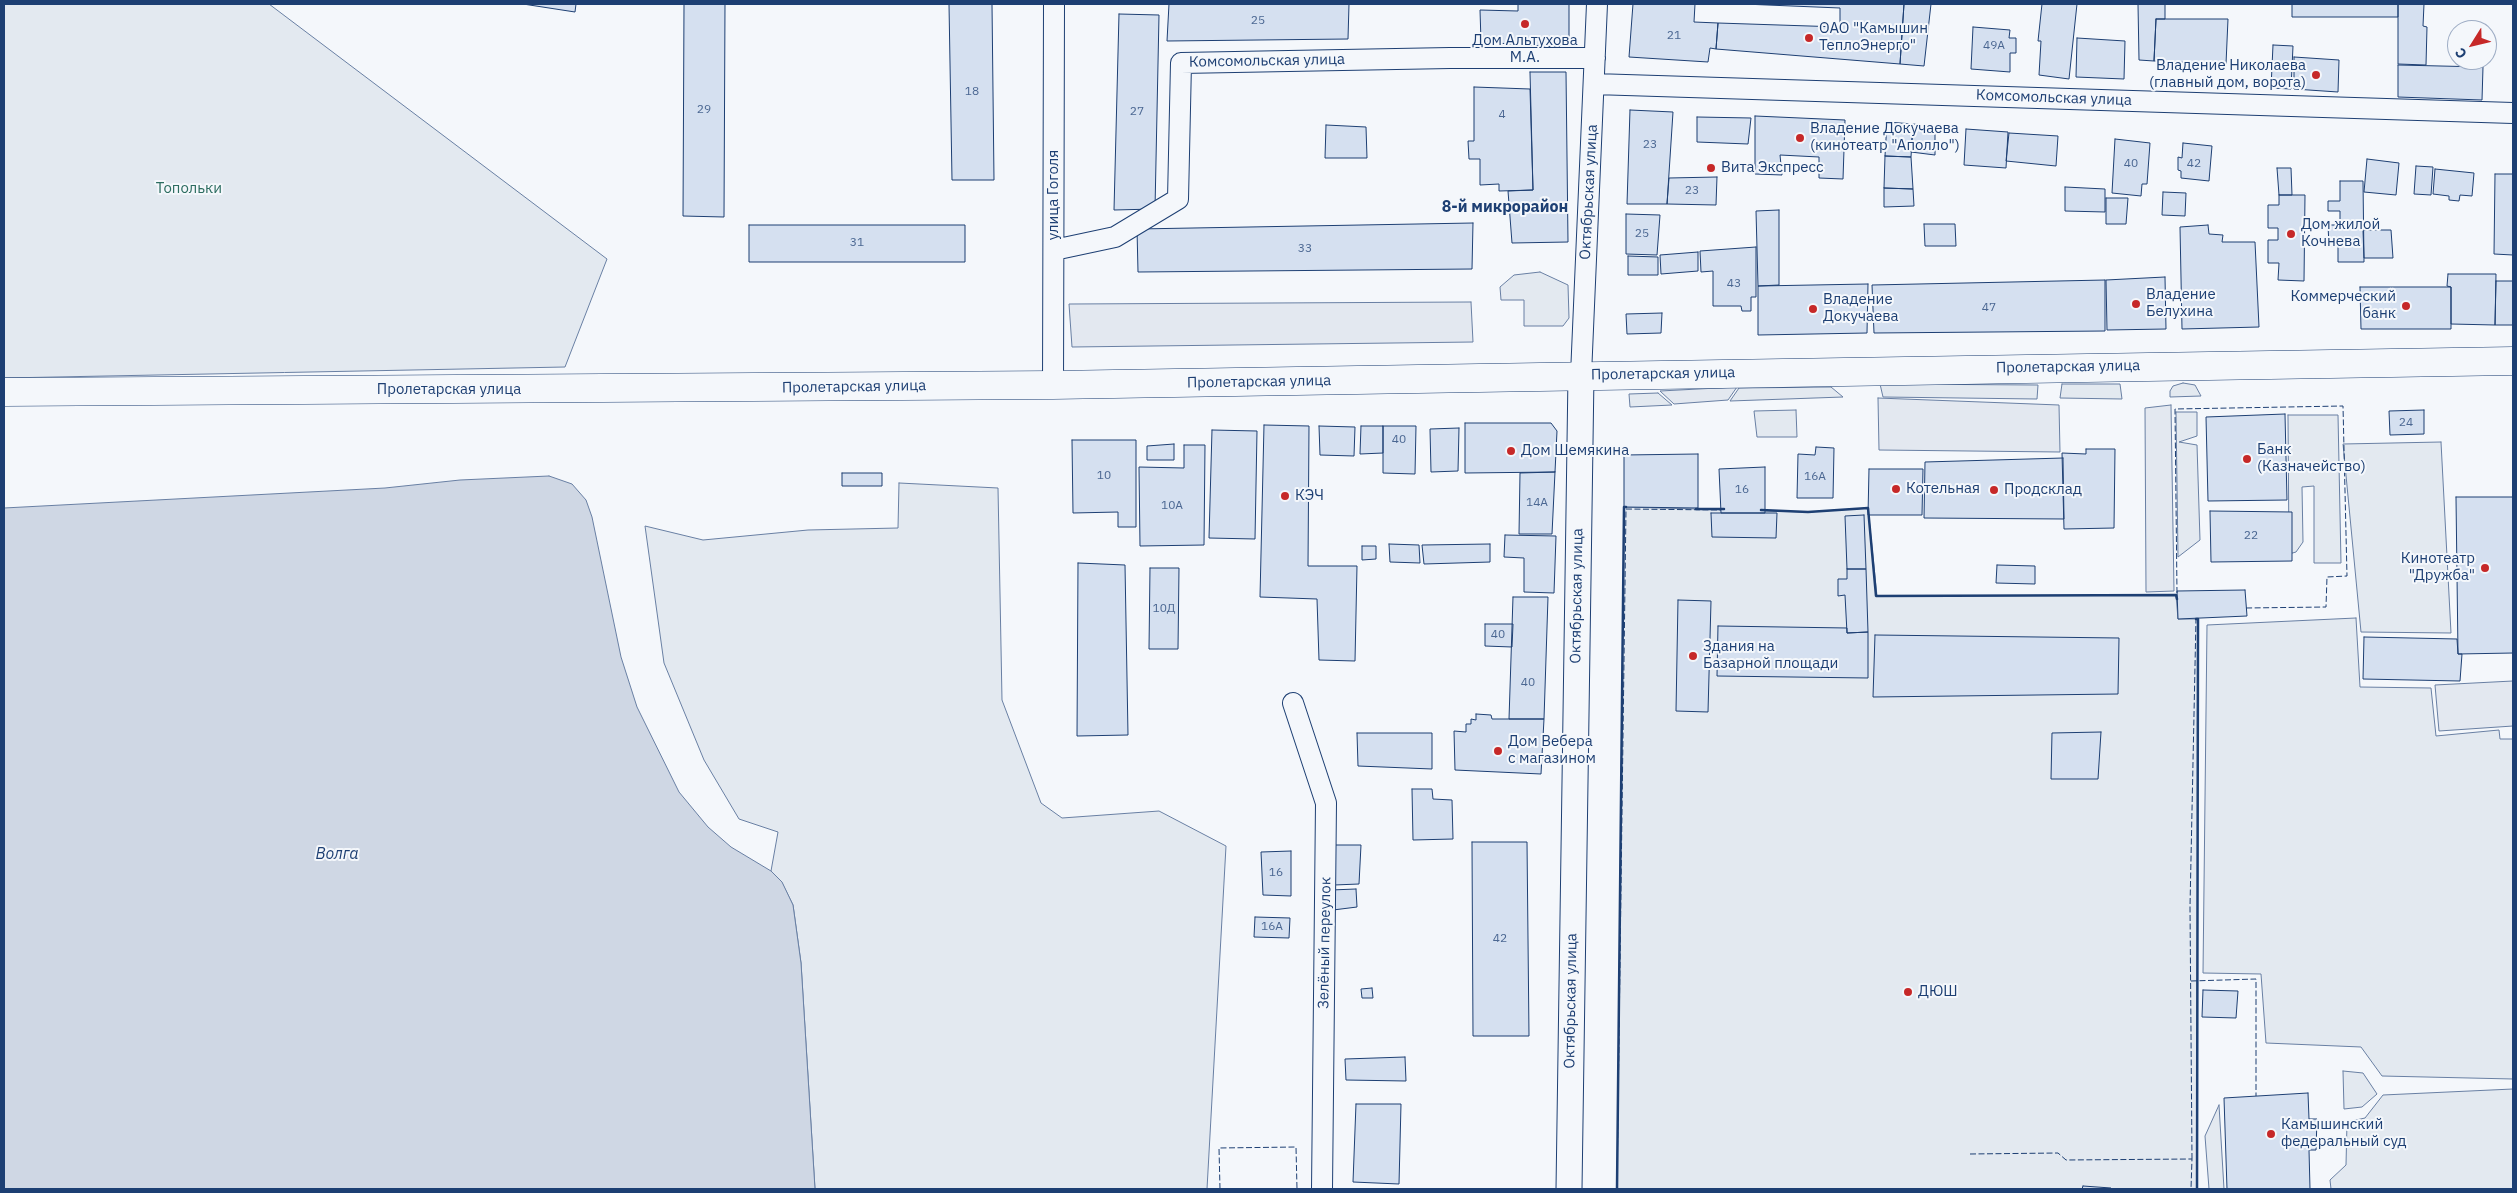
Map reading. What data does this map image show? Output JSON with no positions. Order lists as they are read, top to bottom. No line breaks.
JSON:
{"streets":{"main road":["Пролетарская улица"],"street":["Комсомольская улица","Октябрьская улица","улица Гоголя","Зелёный переулок"]},"crossings":[["Комсомольская улица","Октябрьская улица"],["Комсомольская улица","улица Гоголя"],["Октябрьская улица","Пролетарская улица"],["улица Гоголя","Пролетарская улица"]],"districts":["8-й микрорайон"],"water":["Волга"],"parks":["Топольки"],"places":["Дом Альтухова М.А.","ОАО \"Камышин ТеплоЭнерго\"","Владение Николаева (главный дом, ворота)","Владение Докучаева (кинотеатр \"Аполло\")","Вита Экспресс","Дом жилой Кочнева","Владение Белухина","Коммерческий банк","Владение Докучаева","Дом Шемякина","Банк (Казначейство)","Котельная","Продсклад","КЭЧ","Кинотеатр \"Дружба\"","Здания на Базарной площади","Дом Вебера с магазином","ДЮШ","Камышинский федеральный суд"],"house_numbers":["25","21","49А","18","29","27","4","23","40","42","23","25","31","33","43","47","24","40","10","16А","16","14А","10А","22","10Д","40","40","16","16А","42"],"north":"bottom left"}
